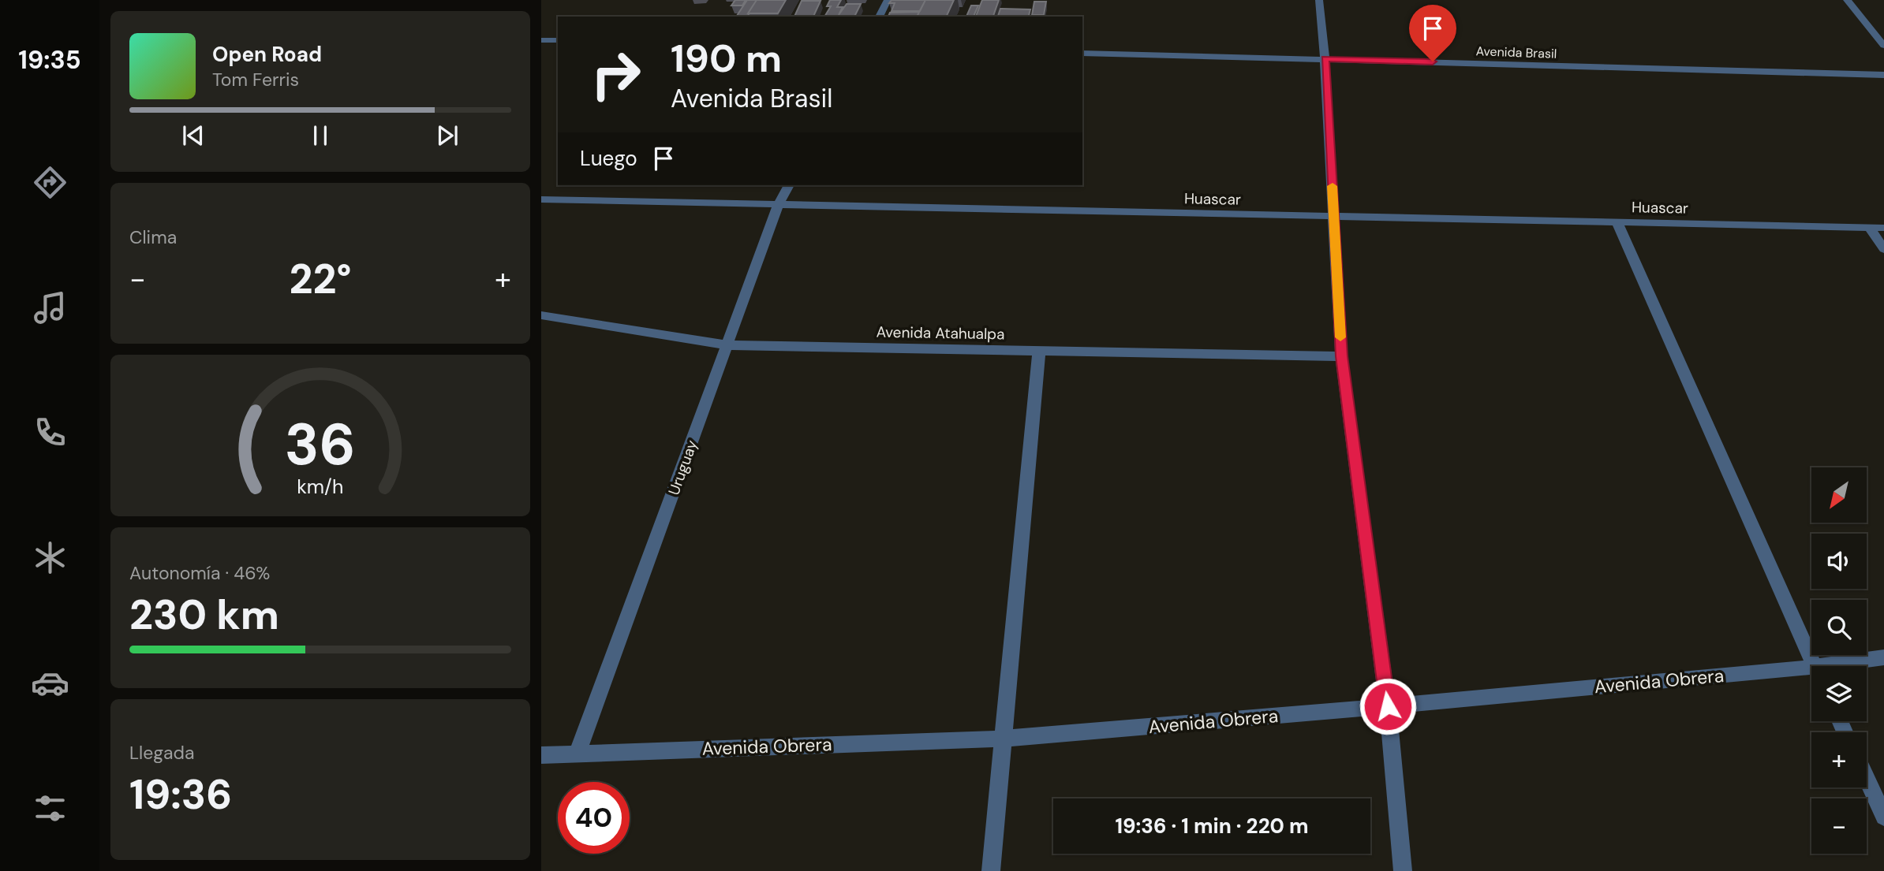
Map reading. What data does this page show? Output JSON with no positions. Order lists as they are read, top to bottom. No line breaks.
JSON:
{"streets":{"street":["Avenida Brasil","Huascar","Avenida Atahualpa","Uruguay","Avenida Obrera"]},"crossings":[["Huascar","Uruguay"],["Avenida Atahualpa","Uruguay"],["Uruguay","Avenida Obrera"]],"north":"bottom left","page":{"tabs":"19:35","turn":["190 m","Avenida Brasil"],"song":["Open Road","Tom Ferris"],"then":"Luego","tile":["Clima",["Autonomía · 46%","230 km"],["Llegada","19:36"]],"heat":["−","22°","+"],"map_buttons":["+","−"],"limit":"40","trip":"19:36 · 1 min · 220 m","gauge":["36","km/h"]}}
